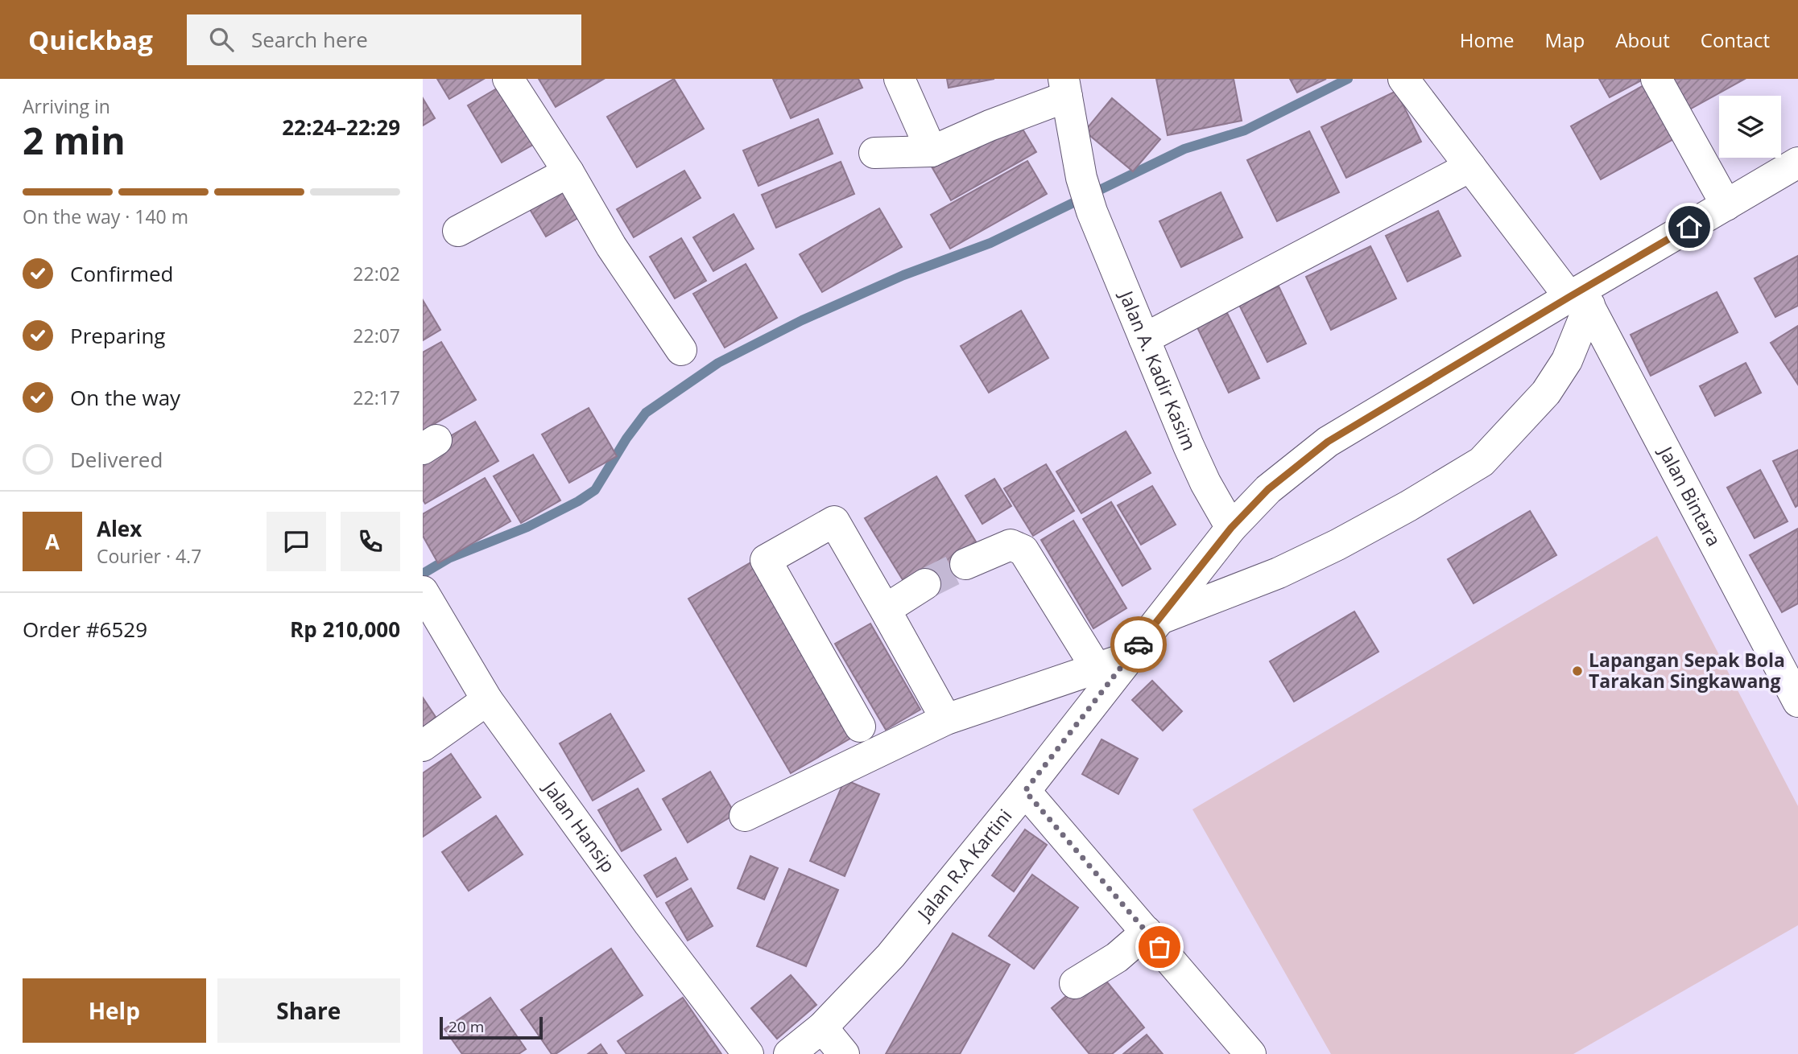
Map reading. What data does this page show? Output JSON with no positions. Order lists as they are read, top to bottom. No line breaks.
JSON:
{"streets":{"street":["Jalan A. Kadir Kasim","Jalan Bintara","Jalan Hansip","Jalan R.A Kartini"]},"crossings":[["Jalan A. Kadir Kasim","Jalan R.A Kartini"],["Jalan Bintara","Jalan R.A Kartini"]],"places":["Lapangan Sepak Bola Tarakan Singkawang"],"scale_bar":"20 m","page":{"header":"Quickbag","search":"Search here","nav":["Home","Map","About","Contact"],"heading":["2 min","Arriving in","22:24–22:29"],"panel":["Alex","Courier · 4.7","Order #6529","Rp 210,000"],"bar":"On the way · 140 m","list":[["Confirmed","22:02"],["Preparing","22:07"],["On the way","22:17"],"Delivered"],"round":"A","buttons":["Help","Share"],"scale":"20 m"}}
